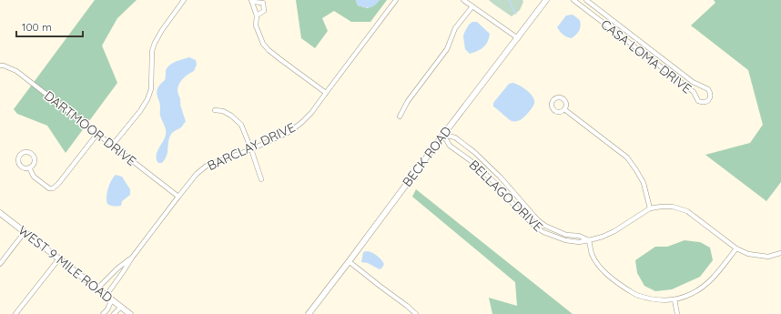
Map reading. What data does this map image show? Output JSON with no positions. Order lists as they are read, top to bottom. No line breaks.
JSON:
{"streets":{"main road":["BECK ROAD","WEST 9 MILE ROAD"],"street":["CASA LOMA DRIVE","DARTMOOR DRIVE","BARCLAY DRIVE","BELLAGO DRIVE"]},"crossings":[["DARTMOOR DRIVE","BARCLAY DRIVE"],["BARCLAY DRIVE","WEST 9 MILE ROAD"],["BECK ROAD","BELLAGO DRIVE"]],"scale_bar":"100 m"}
